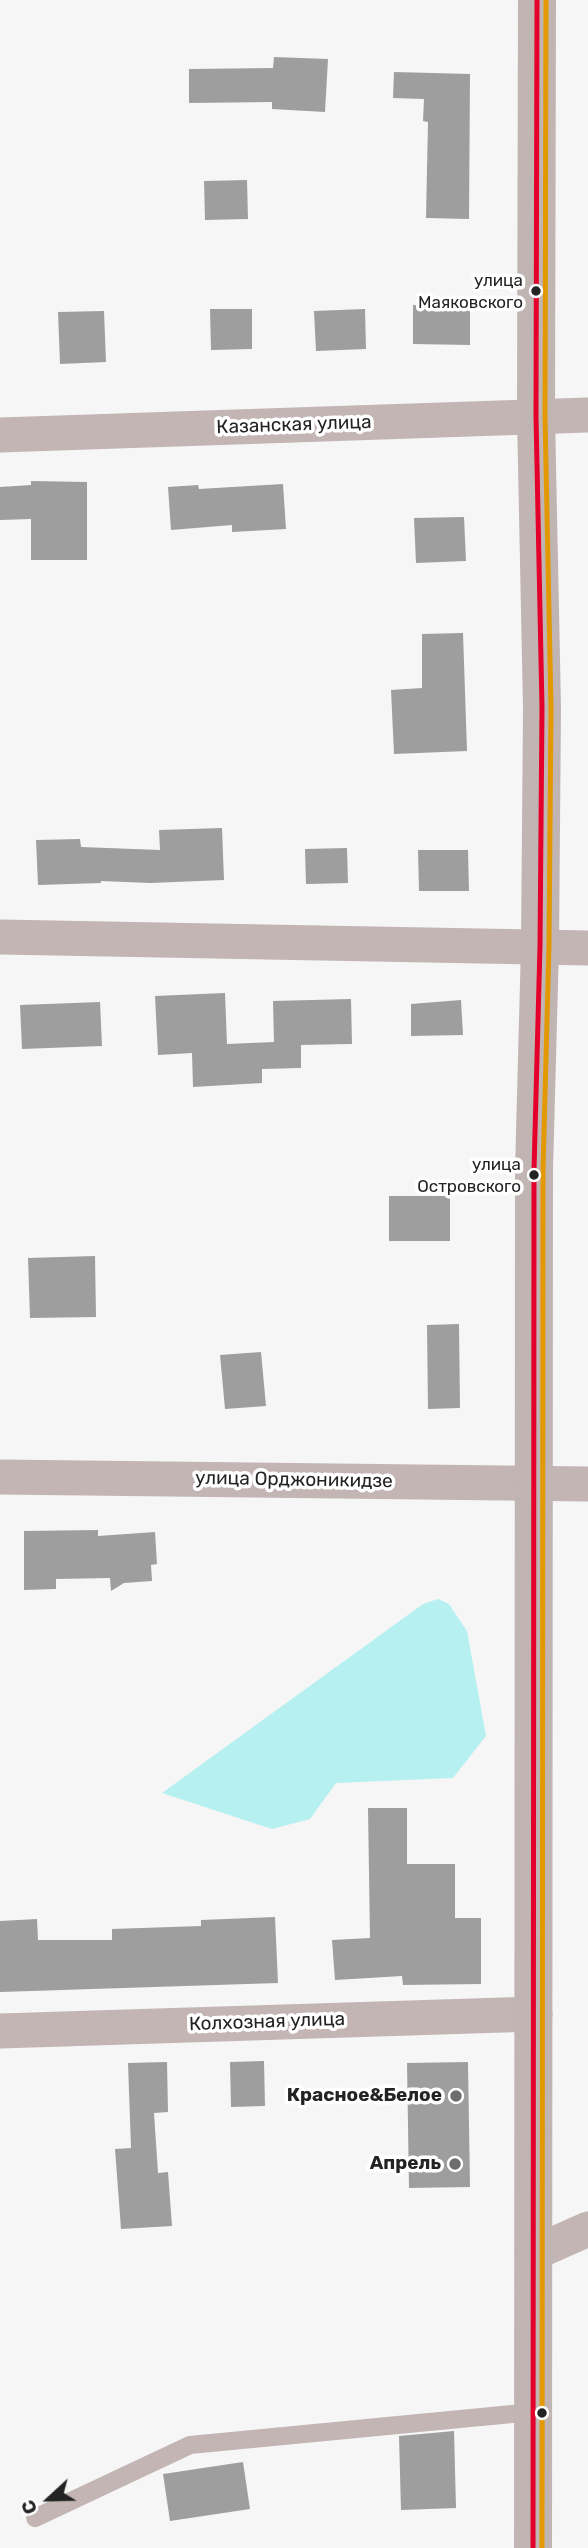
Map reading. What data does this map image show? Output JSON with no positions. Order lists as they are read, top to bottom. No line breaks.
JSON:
{"streets":{"street":["Казанская улица","улица Орджоникидзе","Колхозная улица"]},"places":["улица Маяковского","улица Островского","Красное&Белое","Апрель"],"north":"left"}
